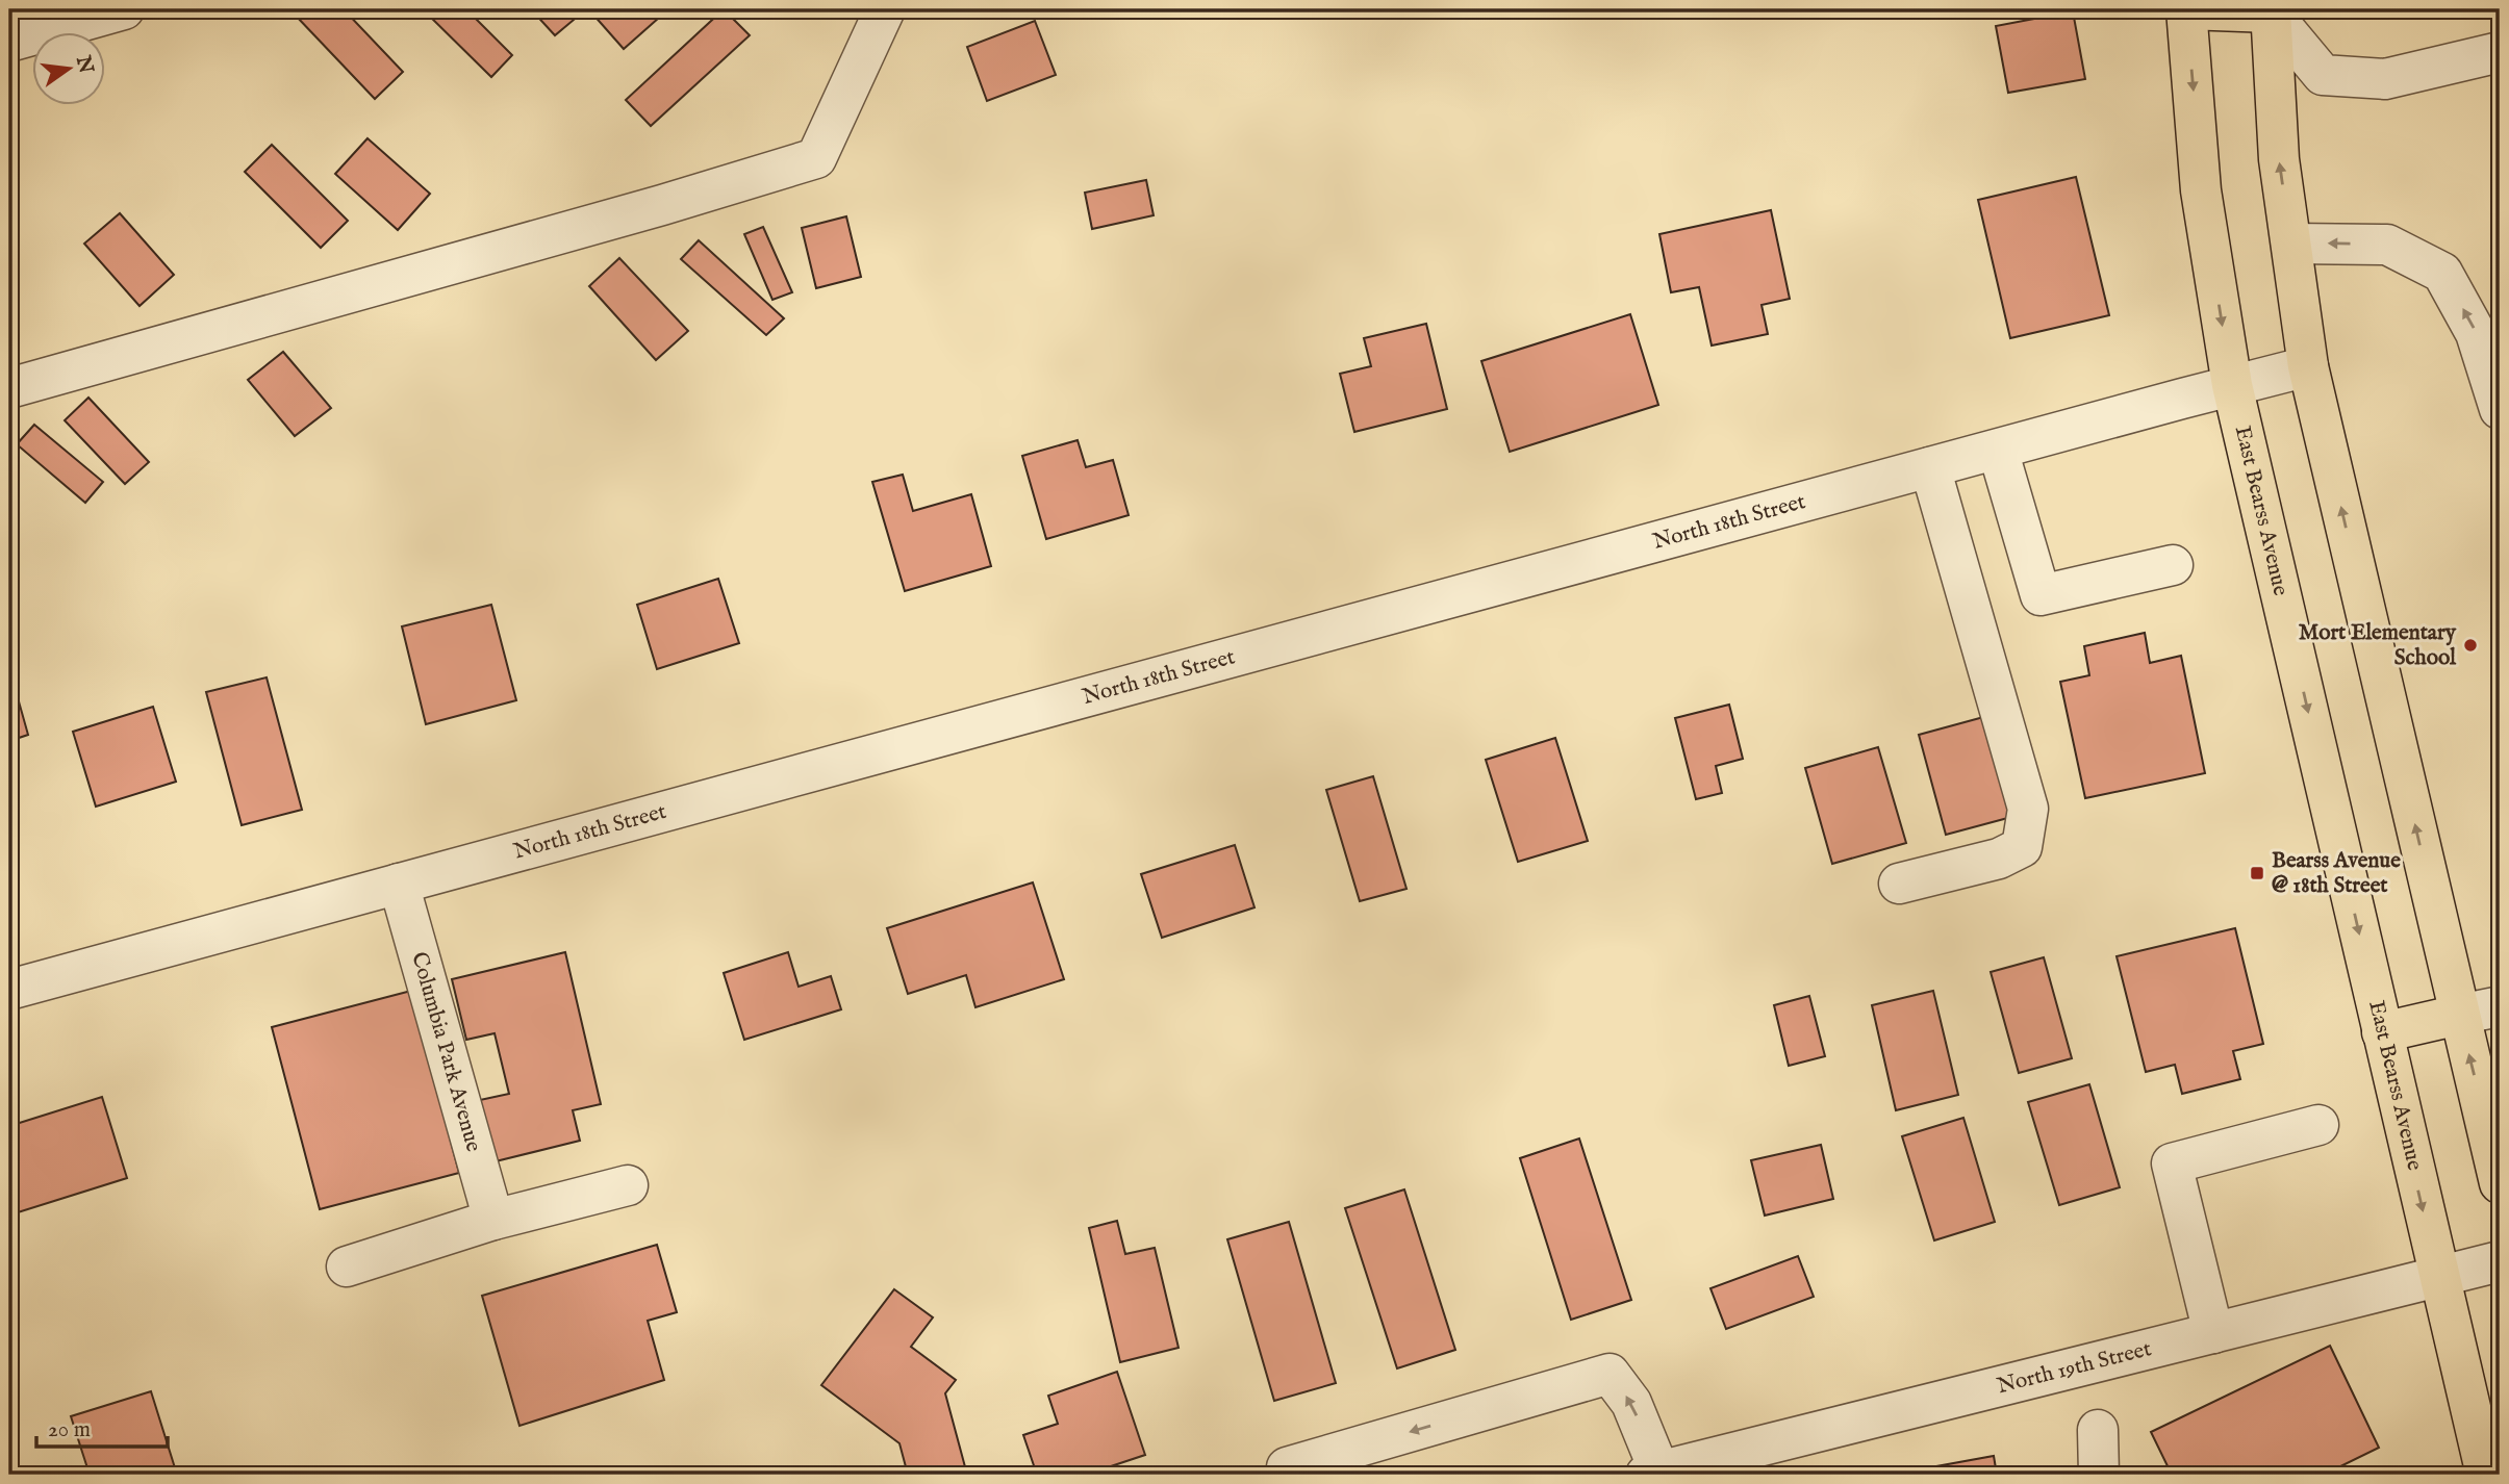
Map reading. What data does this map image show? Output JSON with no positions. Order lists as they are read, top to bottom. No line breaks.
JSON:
{"streets":{"main road":["East Bearss Avenue"],"street":["North 18th Street","Columbia Park Avenue","North 19th Street"]},"crossings":[["East Bearss Avenue","North 18th Street"],["East Bearss Avenue","North 19th Street"],["North 18th Street","Columbia Park Avenue"]],"places":{"other":["Mort Elementary School"],"transit":["Bearss Avenue @ 18th Street"]},"scale_bar":"20 m","north":"right"}
